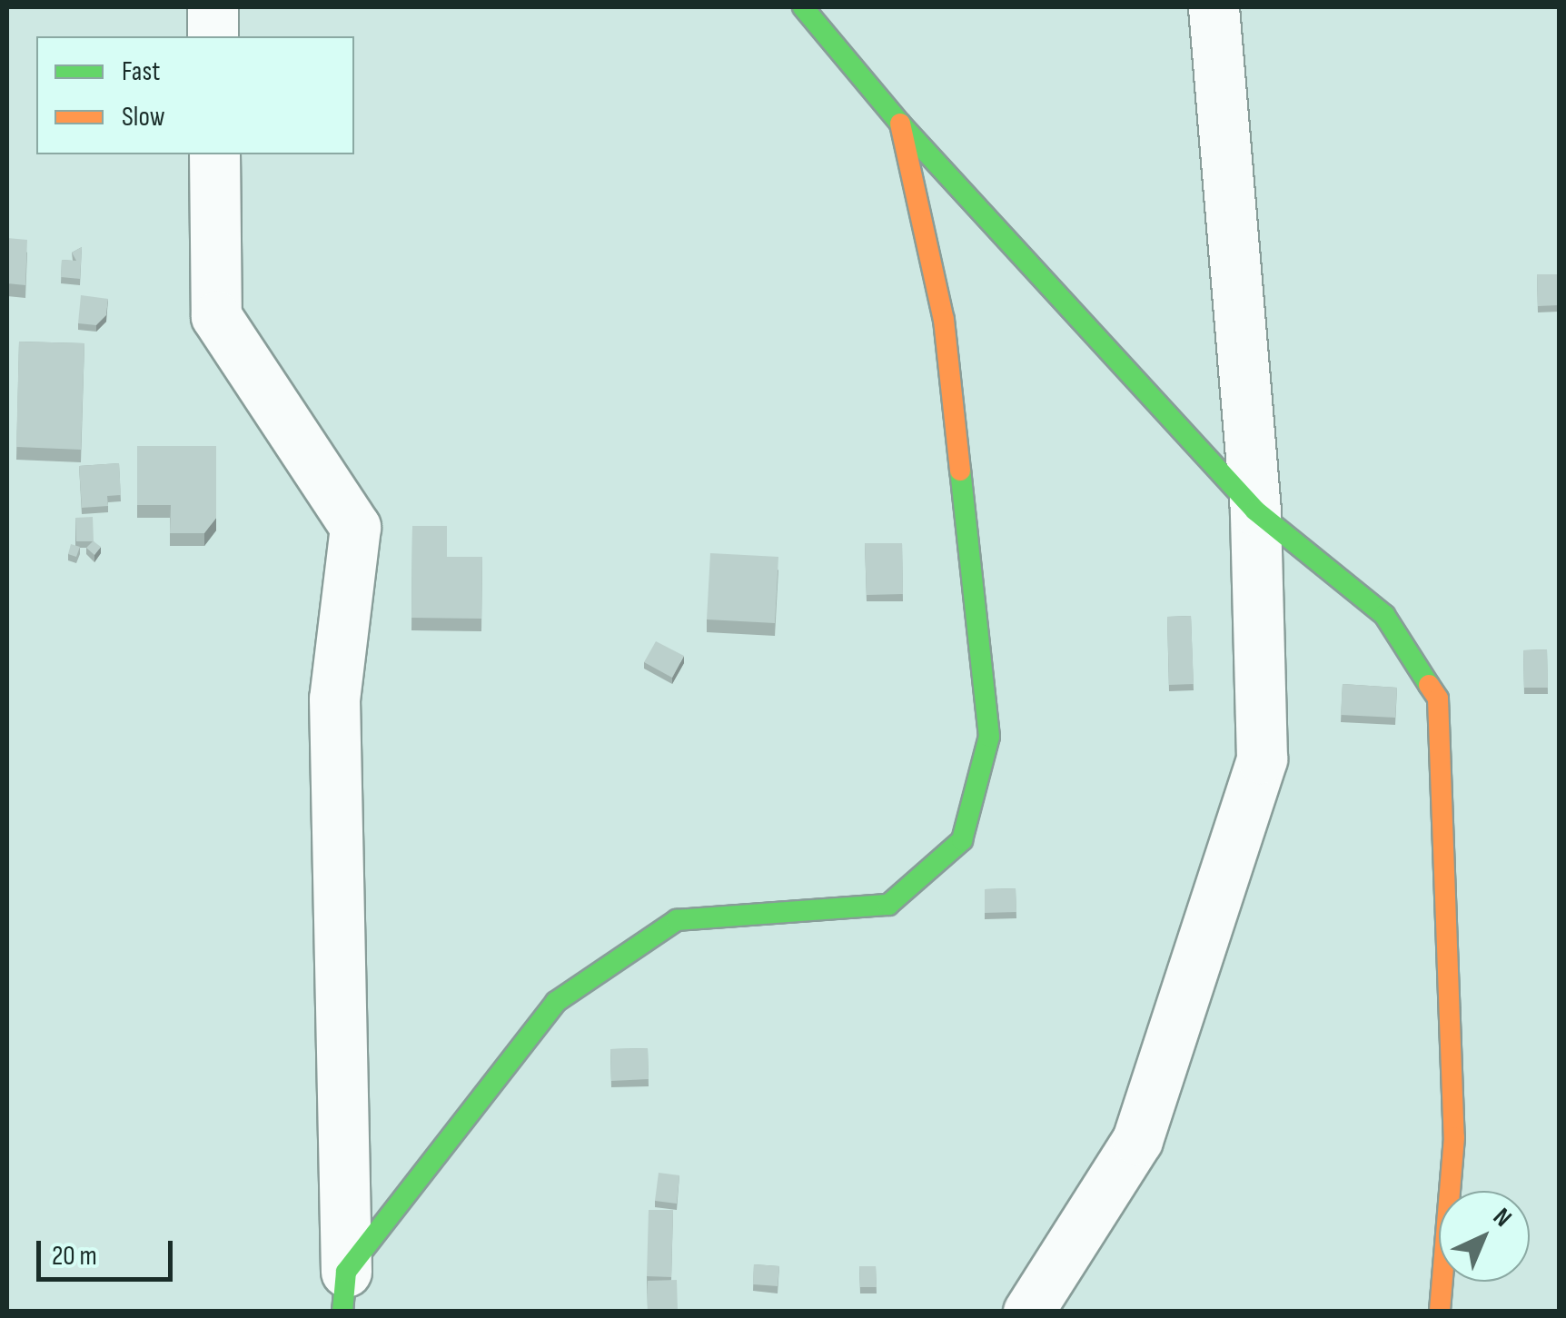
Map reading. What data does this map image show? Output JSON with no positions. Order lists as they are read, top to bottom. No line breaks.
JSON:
{"legend":["Fast","Slow"],"scale_bar":"20 m","north":"top right"}
